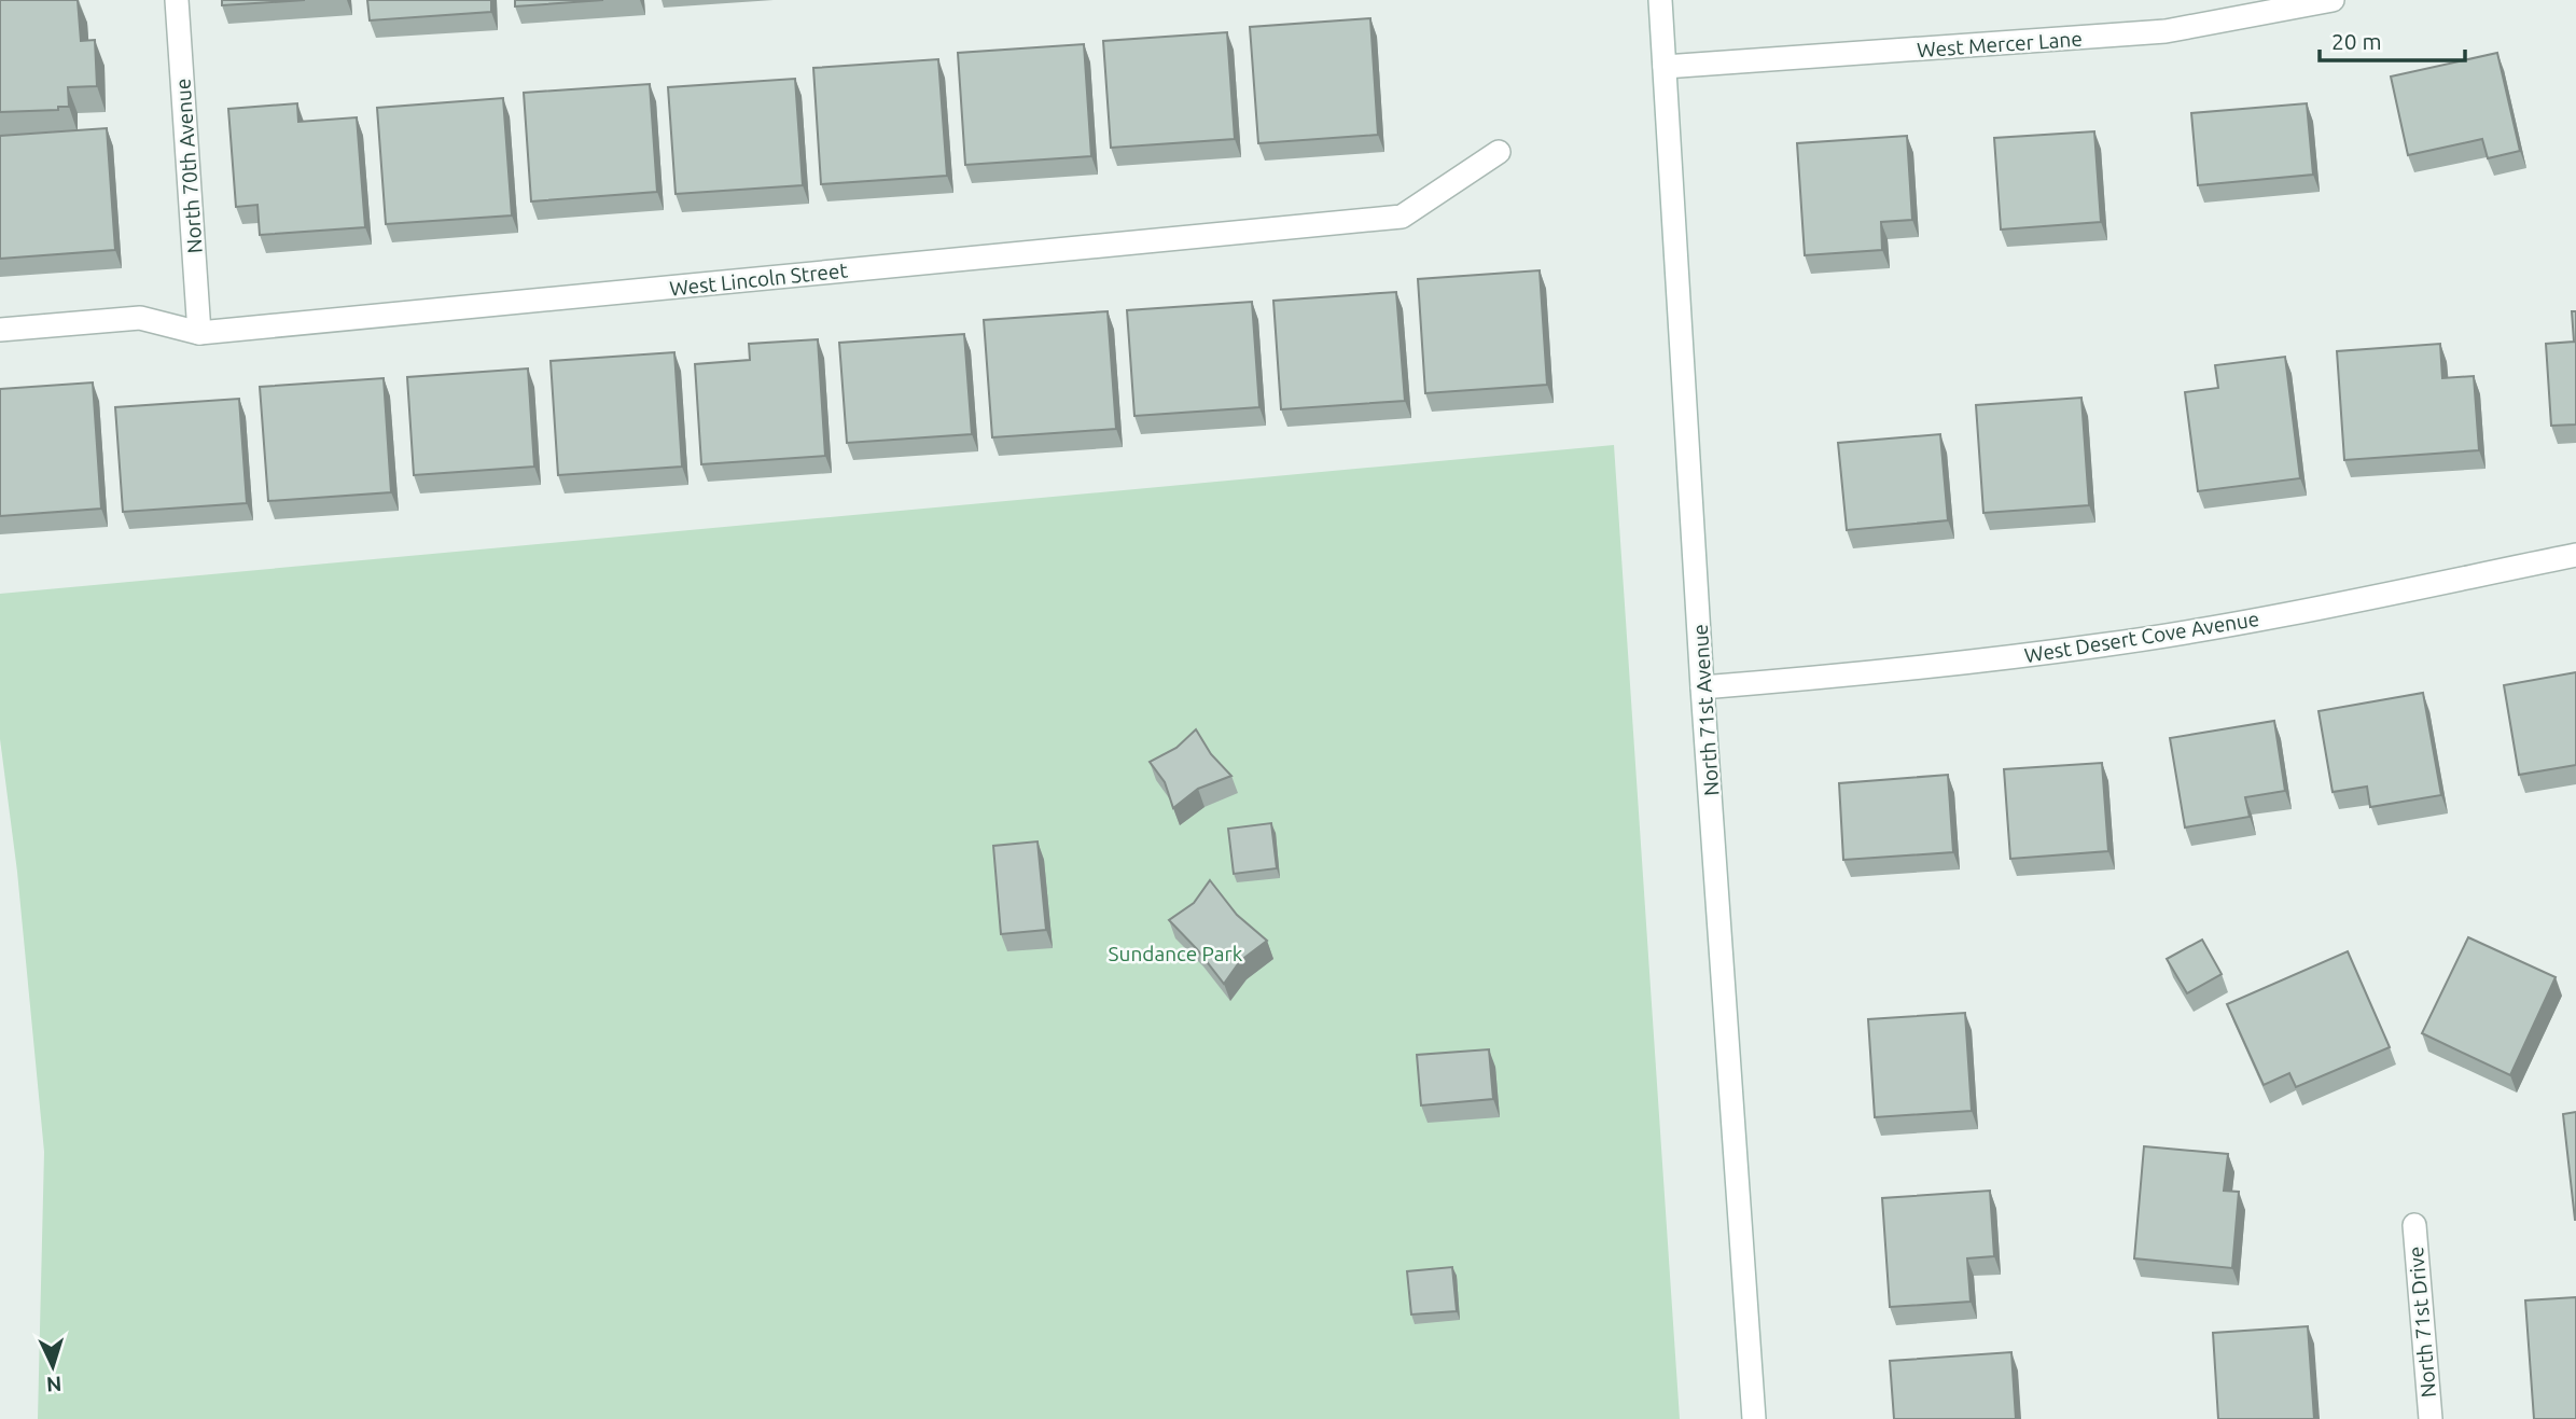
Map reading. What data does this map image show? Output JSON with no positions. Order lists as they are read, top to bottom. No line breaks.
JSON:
{"streets":{"street":["West Mercer Lane","North 70th Avenue","West Lincoln Street","West Desert Cove Avenue","North 71st Avenue","North 71st Drive"]},"crossings":[["West Mercer Lane","North 71st Avenue"],["North 70th Avenue","West Lincoln Street"],["West Desert Cove Avenue","North 71st Avenue"]],"parks":["Sundance Park"],"scale_bar":"20 m","north":"bottom"}
